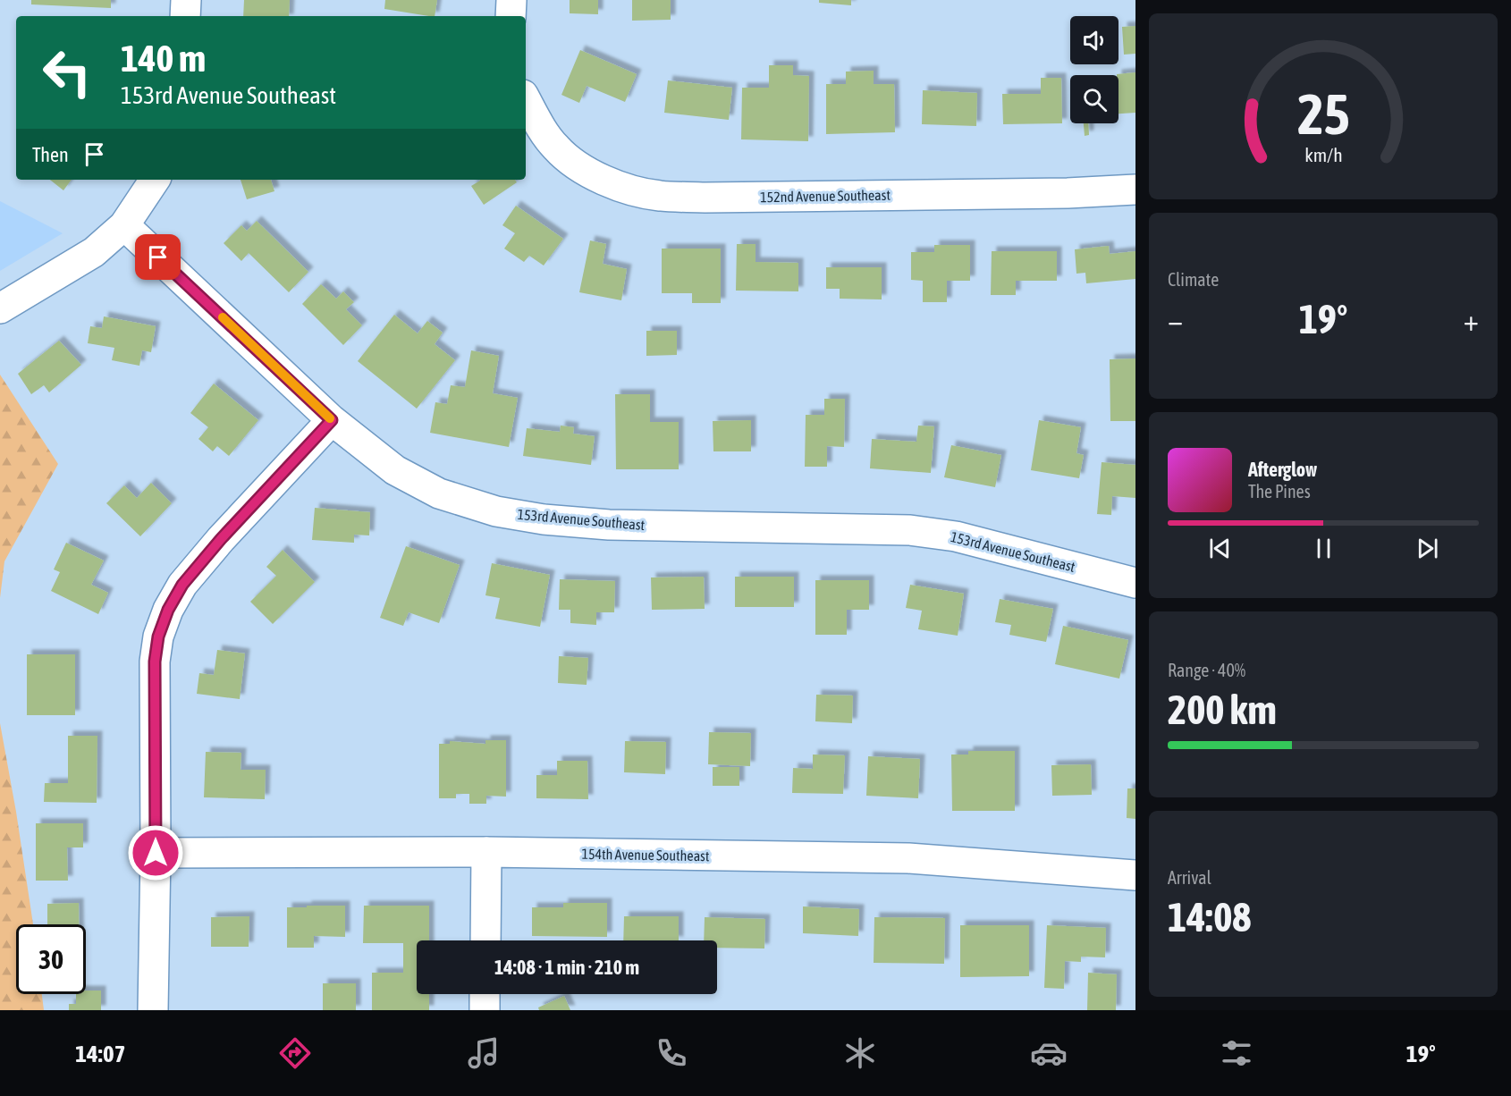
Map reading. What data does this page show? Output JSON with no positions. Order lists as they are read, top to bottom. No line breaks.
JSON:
{"streets":{"street":["152nd Avenue Southeast","153rd Avenue Southeast","154th Avenue Southeast"]},"page":{"turn":["140 m","153rd Avenue Southeast"],"then":"Then","tile":["Climate",["Range · 40%","200 km"],["Arrival","14:08"]],"heat":["−","19°","+"],"song":["Afterglow","The Pines"],"limit":"30","trip":"14:08 · 1 min · 210 m","tabs":["14:07","19°"],"gauge":["25","km/h"]}}
